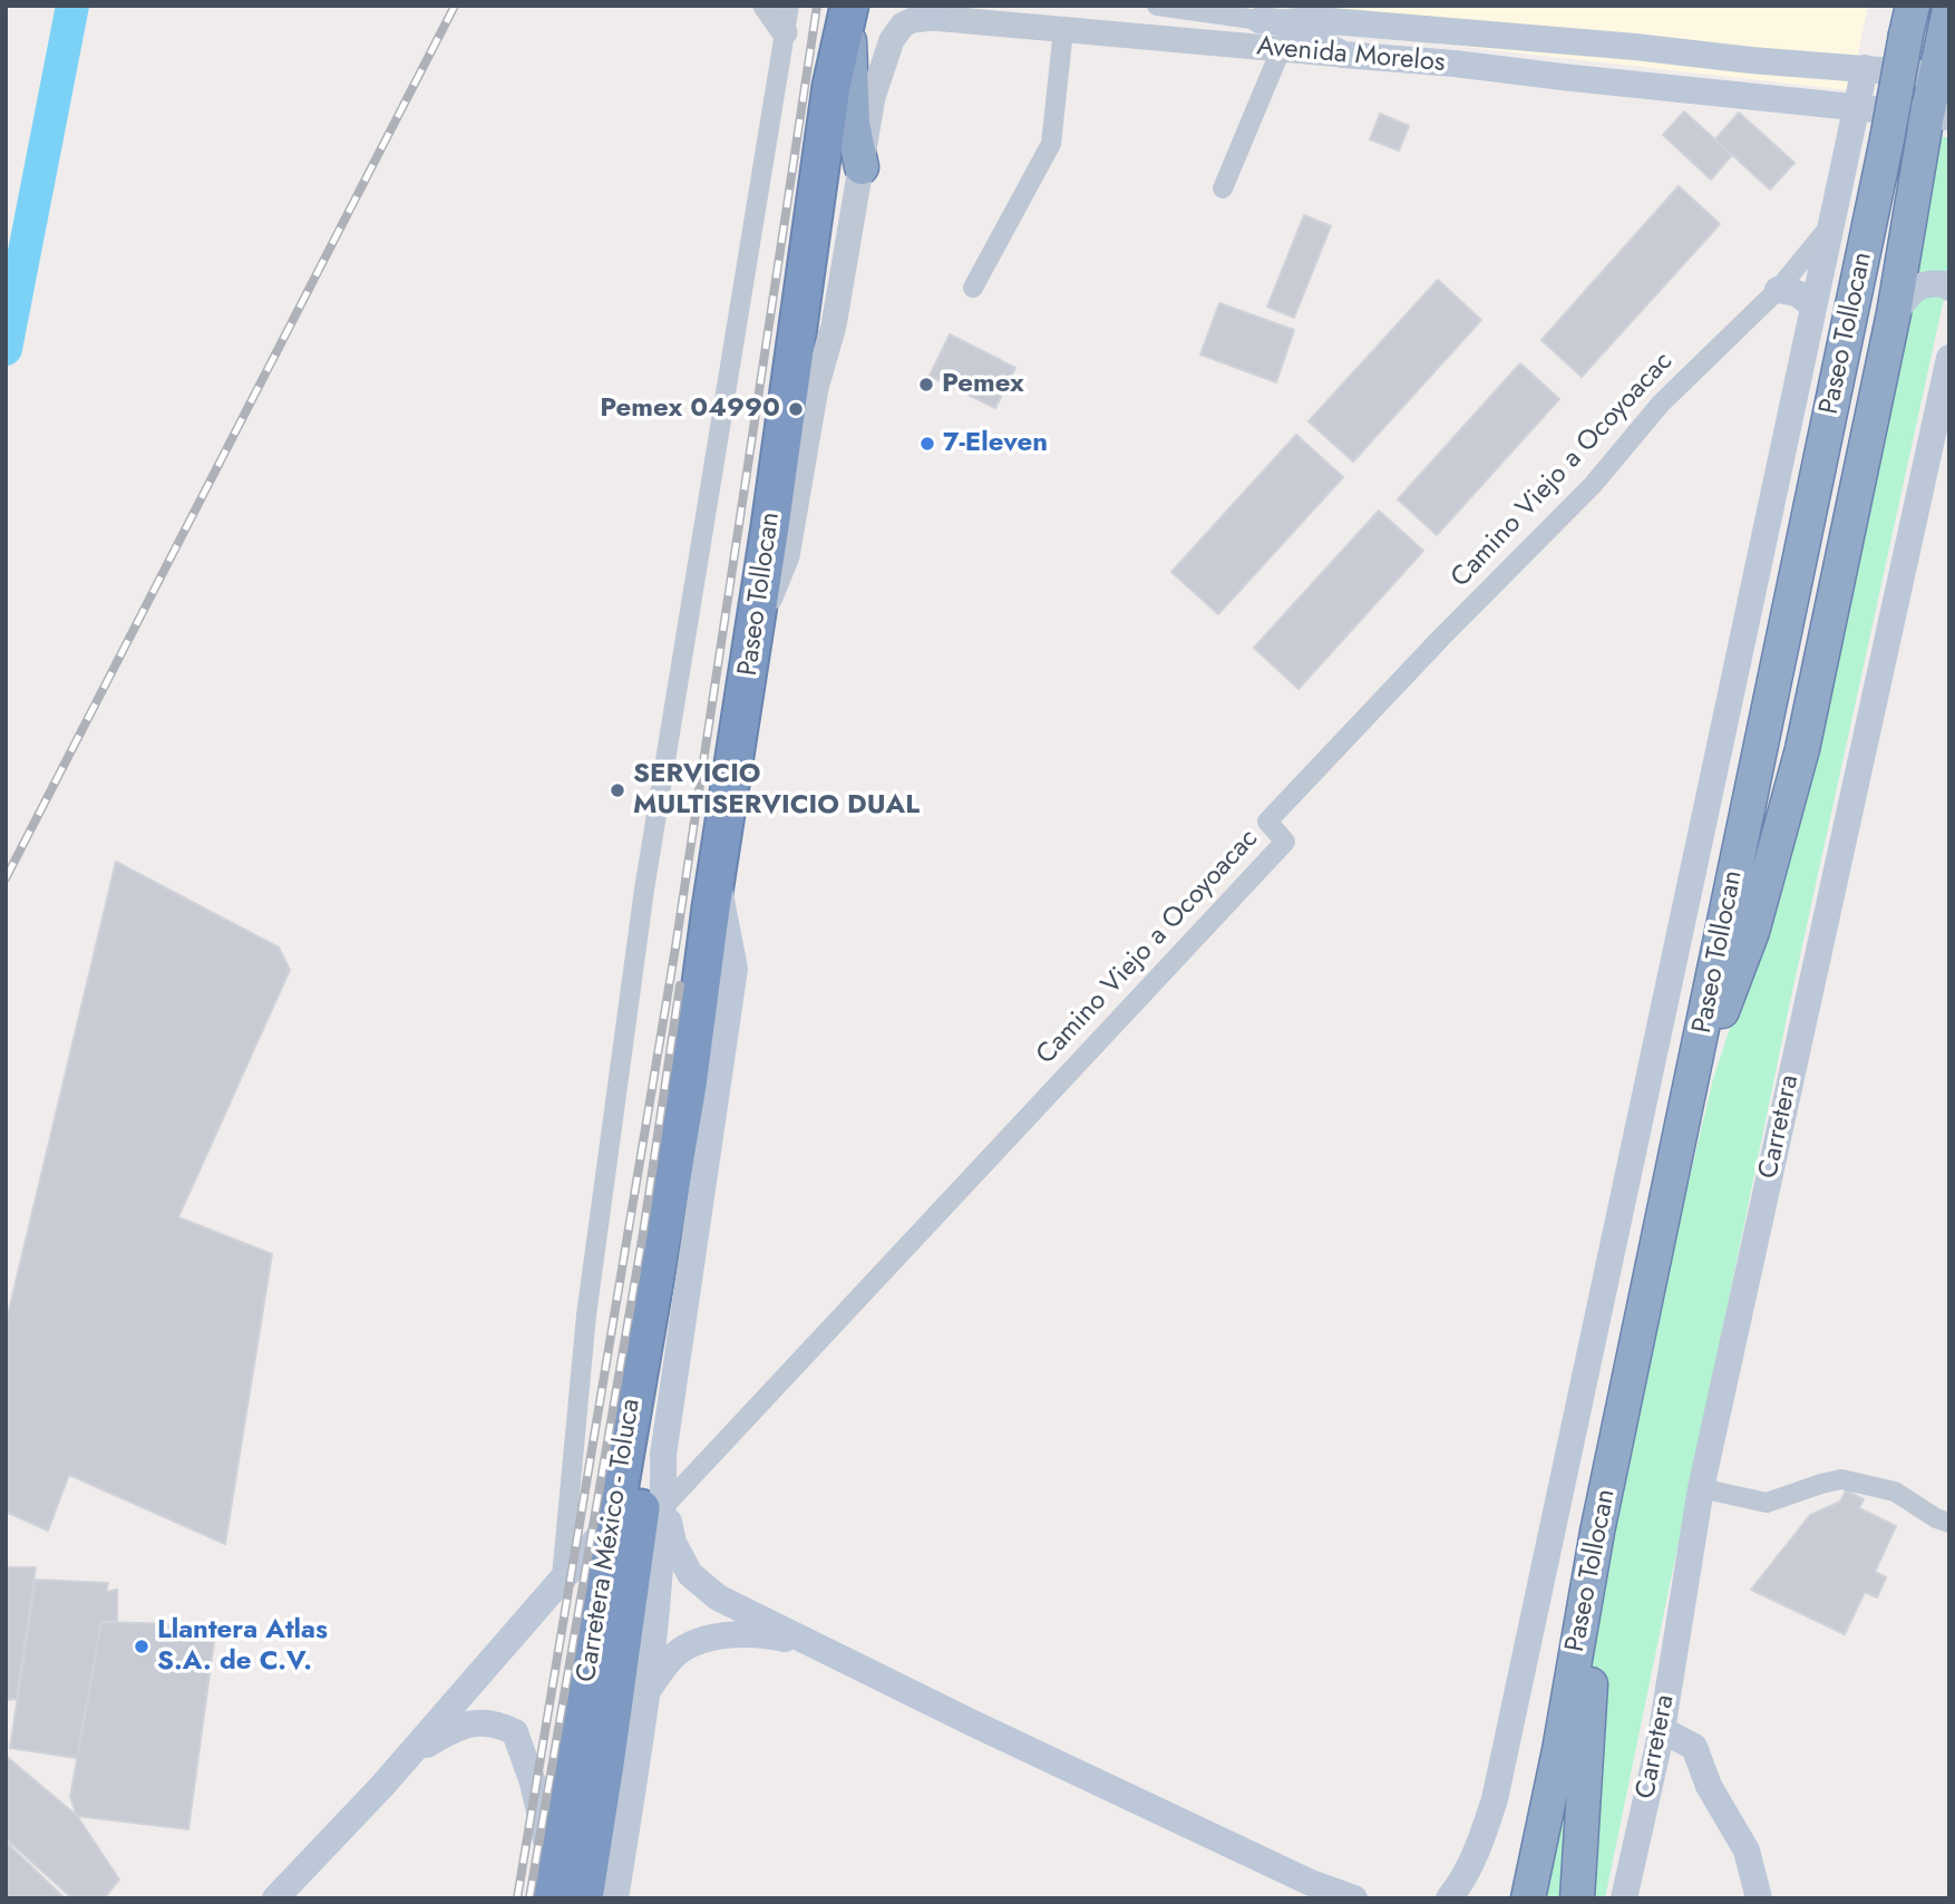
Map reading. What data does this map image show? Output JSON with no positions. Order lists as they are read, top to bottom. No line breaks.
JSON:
{"streets":{"highway":["Paseo Tollocan","Carretera México - Toluca"],"main road":["Avenida Morelos","Carretera"],"street":["Camino Viejo a Ocoyoacac"]},"crossings":[["Avenida Morelos","Paseo Tollocan"],["Paseo Tollocan","Carretera México - Toluca"]],"places":["Pemex","Pemex 04990","7-Eleven","SERVICIO MULTISERVICIO DUAL","Llantera Atlas S.A. de C.V."]}
